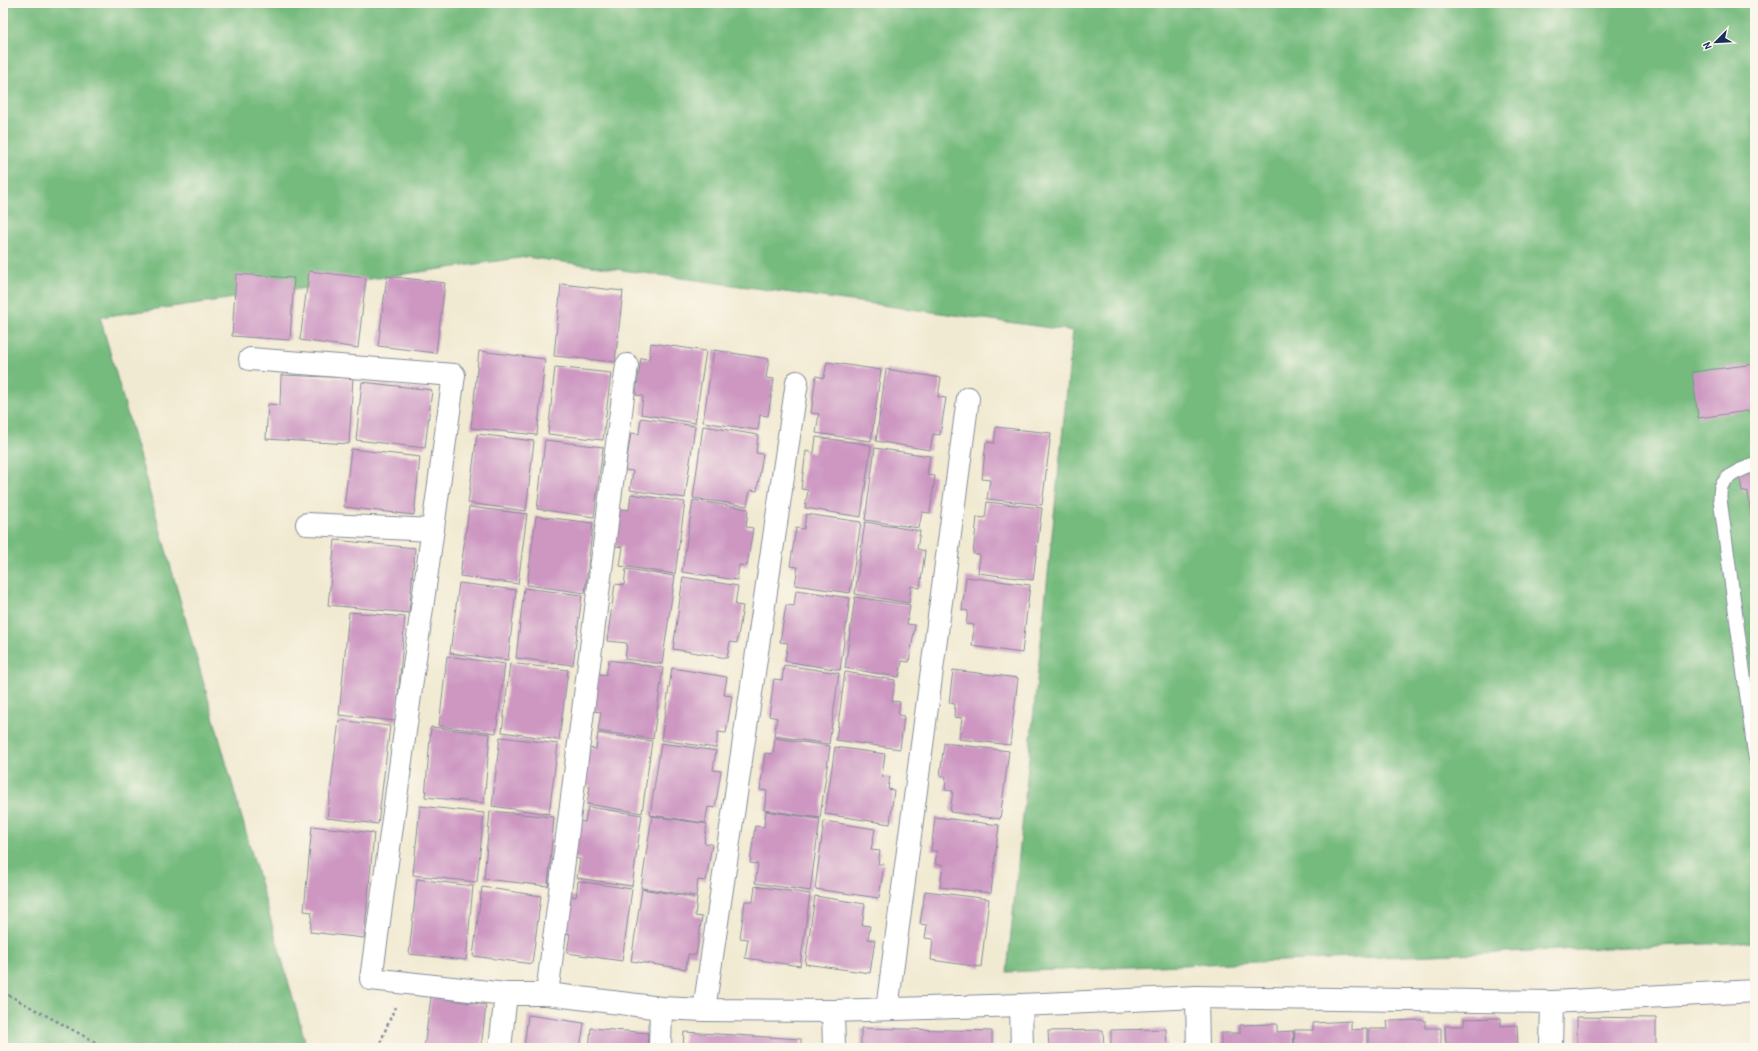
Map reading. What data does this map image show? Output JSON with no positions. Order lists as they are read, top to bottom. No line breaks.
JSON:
{"north":"bottom left"}
